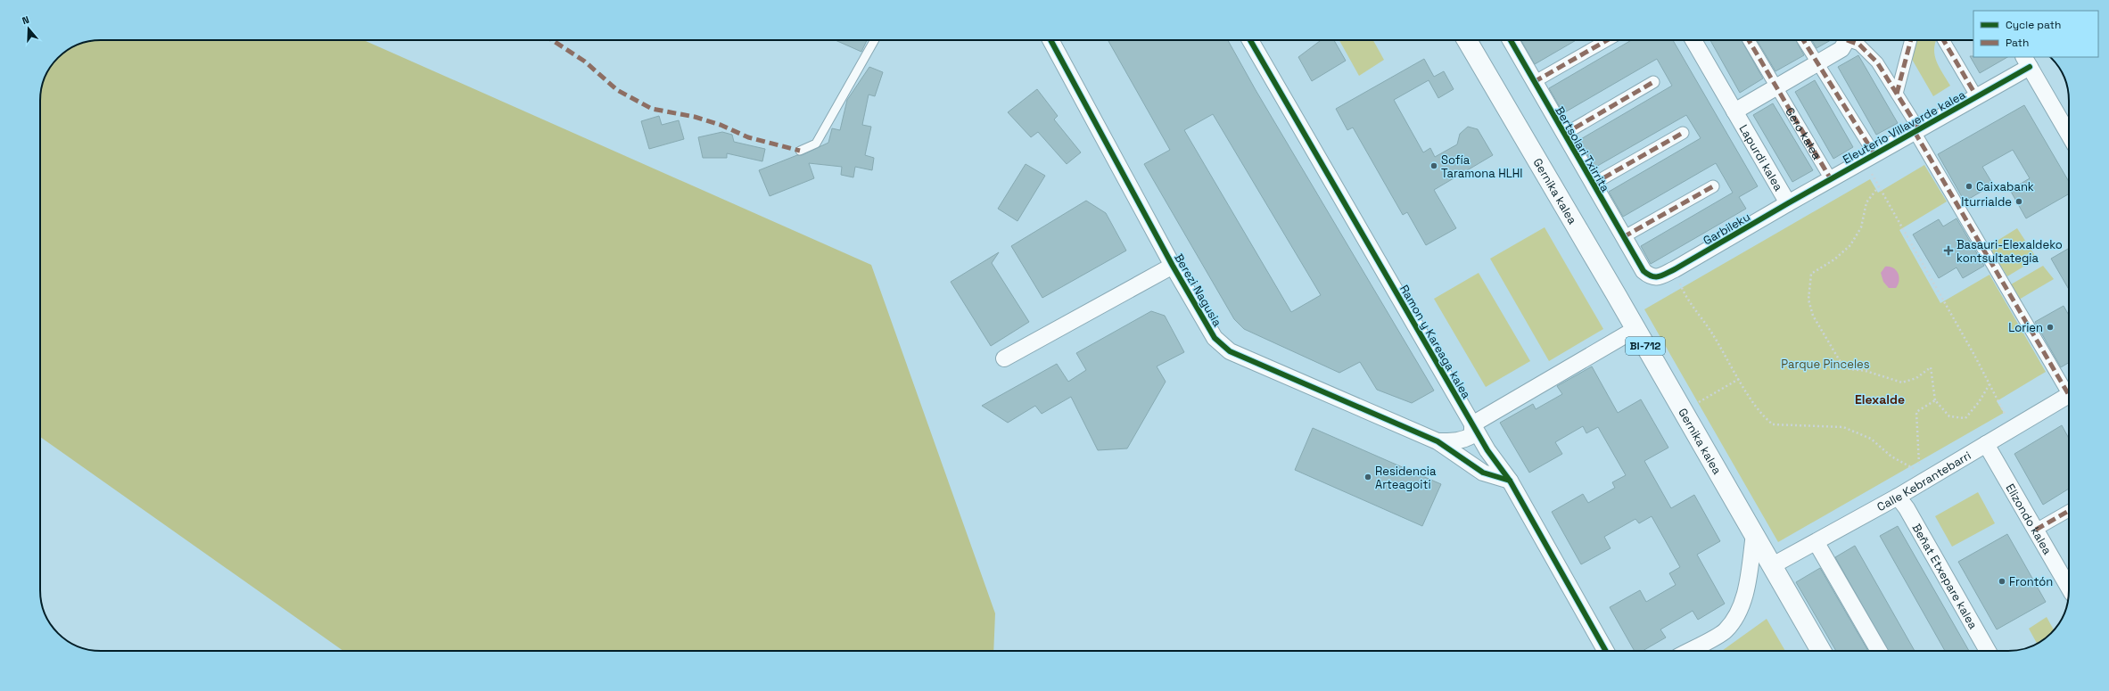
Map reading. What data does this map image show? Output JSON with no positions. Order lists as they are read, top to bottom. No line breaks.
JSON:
{"streets":{"main road":["Gernika kalea","BI-712"],"street":["Eleuterio Villaverde kalea","Gero kalea","Bertsolari Txirrita","Lapurdi kalea","Garbileku","Berezi Nagusia","Ramon y Kareaga kalea","Calle Kebrantebarri","Elizondo kalea","Beñat Etxepare kalea"]},"crossings":[["Eleuterio Villaverde kalea","Gero kalea"],["Eleuterio Villaverde kalea","Lapurdi kalea"],["Eleuterio Villaverde kalea","Garbileku"],["Gero kalea","Lapurdi kalea"],["Bertsolari Txirrita","Garbileku"],["Lapurdi kalea","Garbileku"],["Gernika kalea","Calle Kebrantebarri"],["Calle Kebrantebarri","Elizondo kalea"],["Calle Kebrantebarri","Beñat Etxepare kalea"]],"districts":["Elexalde"],"parks":["Parque Pinceles"],"places":{"other":["Sofía Taramona HLHI","Caixabank","Iturrialde","Lorien","Residencia Arteagoiti","Frontón"],"health":["Basauri-Elexaldeko kontsultategia"]},"legend":["Cycle path","Path"],"north":"top"}
